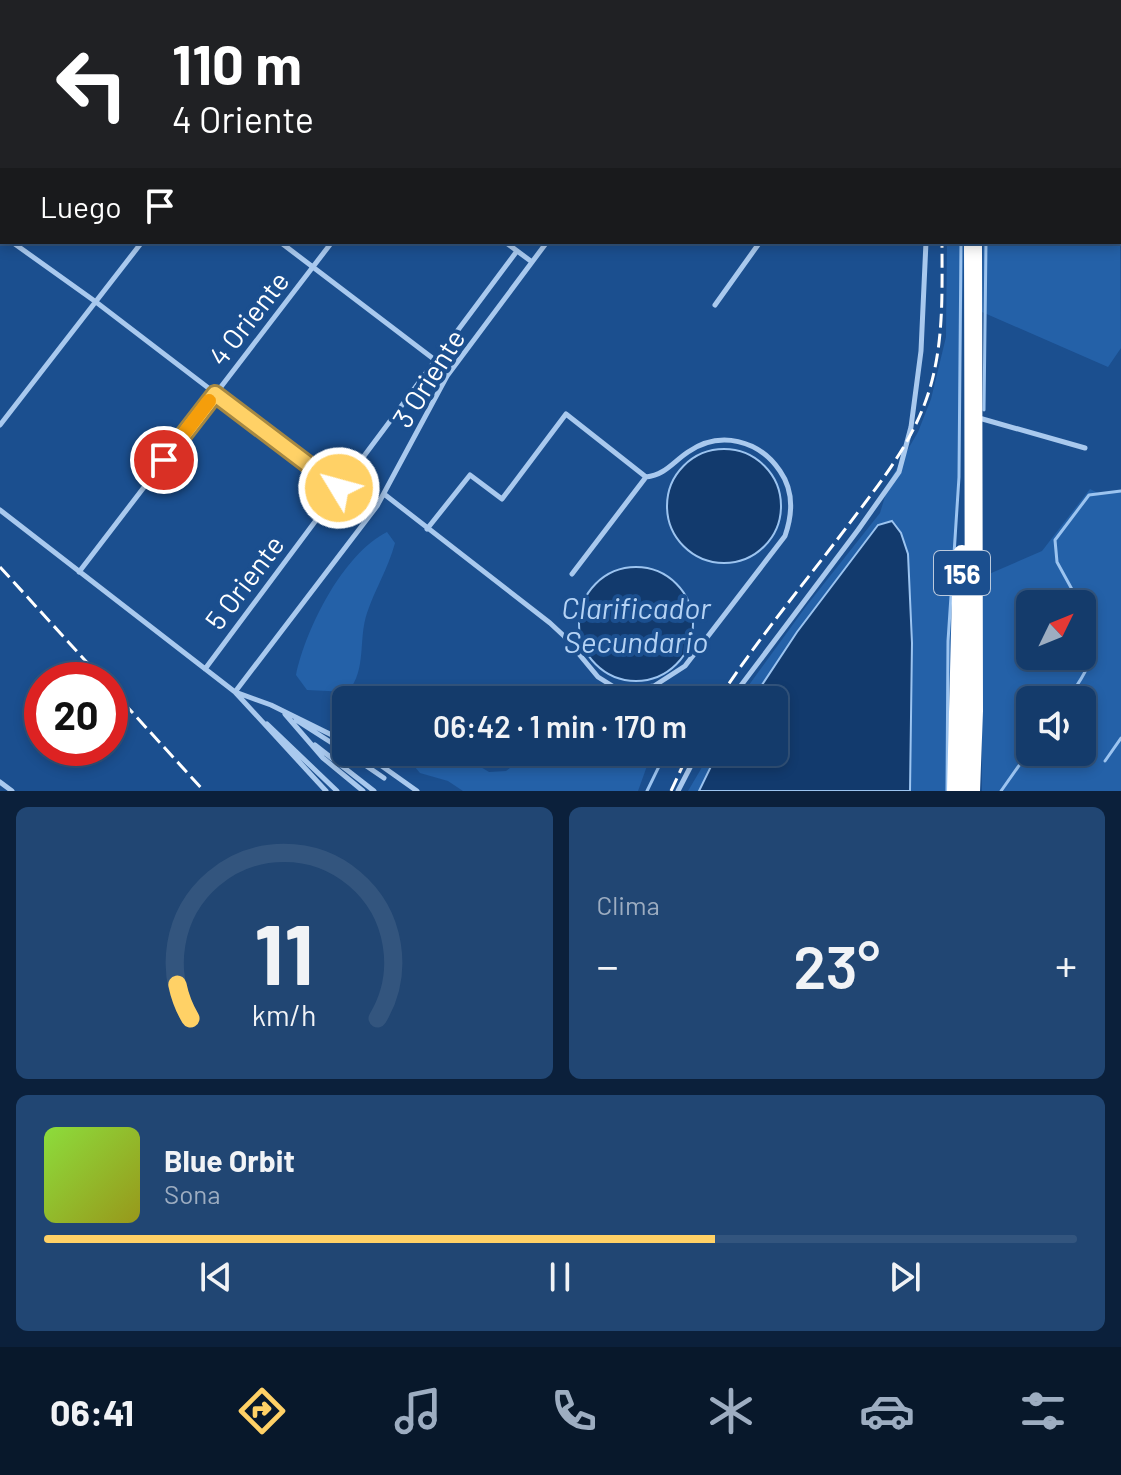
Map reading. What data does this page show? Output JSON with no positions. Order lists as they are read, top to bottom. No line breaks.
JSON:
{"streets":{"highway":["156"],"lane":["4 Oriente","3 Oriente","5 Oriente"]},"water":["Clarificador Secundario"],"north":"top right","page":{"turn":["110 m","4 Oriente"],"then":"Luego","limit":"20","trip":"06:42 · 1 min · 170 m","tile":"Clima","heat":["−","23°","+"],"song":["Blue Orbit","Sona"],"tabs":"06:41","gauge":["11","km/h"]}}
